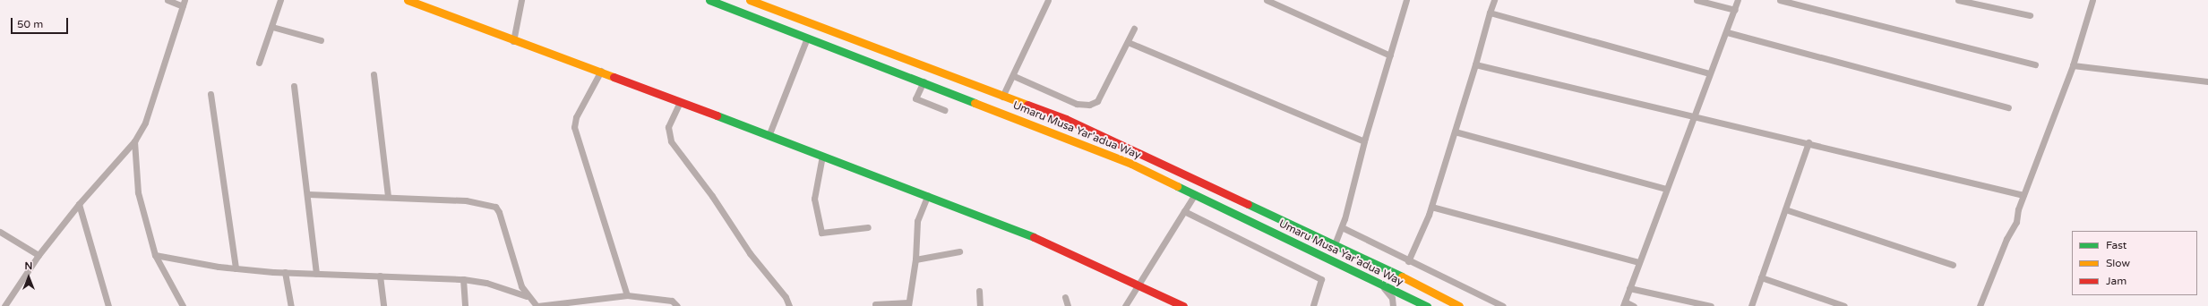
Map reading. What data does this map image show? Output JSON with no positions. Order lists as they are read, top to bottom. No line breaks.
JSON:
{"streets":{"main road":["Umaru Musa Yar'adua Way"]},"legend":["Fast","Slow","Jam"],"scale_bar":"50 m","north":"top"}
